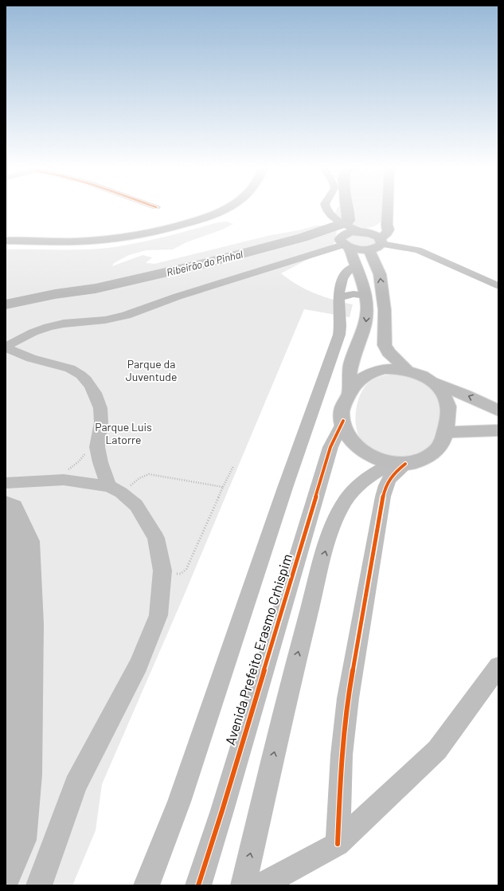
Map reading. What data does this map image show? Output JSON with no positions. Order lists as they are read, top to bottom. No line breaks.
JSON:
{"streets":{"street":["Avenida Prefeito Erasmo Crhispim"]},"water":["Ribeirão do Pinhal"],"parks":["Parque da Juventude","Parque Luis Latorre"]}
